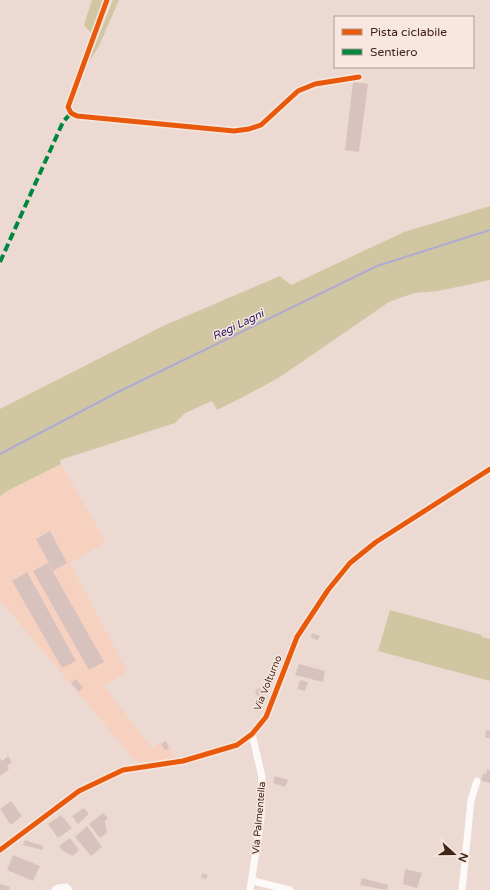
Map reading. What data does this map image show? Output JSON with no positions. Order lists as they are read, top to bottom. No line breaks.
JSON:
{"streets":{"street":["Via Volturno","Via Palmentella"]},"crossings":[["Via Volturno","Via Palmentella"]],"water":["Regi Lagni"],"legend":["Pista ciclabile","Sentiero"],"north":"right"}
